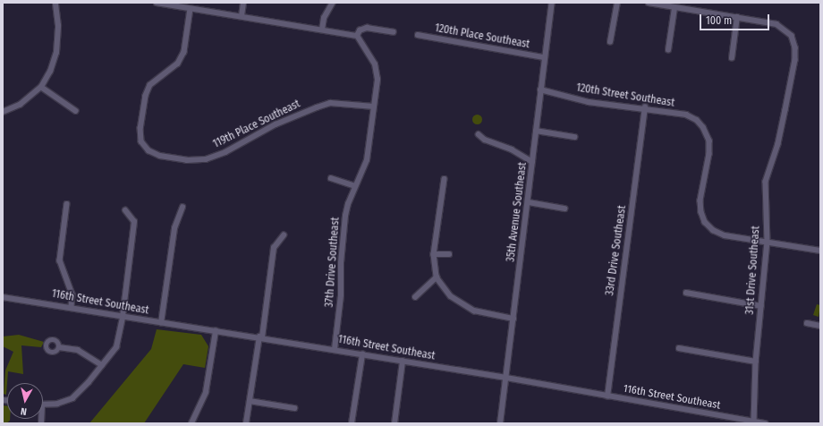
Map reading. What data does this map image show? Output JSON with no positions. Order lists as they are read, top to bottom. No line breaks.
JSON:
{"streets":{"street":["120th Place Southeast","120th Street Southeast","119th Place Southeast","35th Avenue Southeast","33rd Drive Southeast","37th Drive Southeast","31st Drive Southeast","116th Street Southeast"]},"crossings":[["120th Place Southeast","35th Avenue Southeast"],["120th Street Southeast","35th Avenue Southeast"],["120th Street Southeast","33rd Drive Southeast"],["120th Street Southeast","31st Drive Southeast"],["119th Place Southeast","37th Drive Southeast"],["35th Avenue Southeast","116th Street Southeast"],["33rd Drive Southeast","116th Street Southeast"],["37th Drive Southeast","116th Street Southeast"],["31st Drive Southeast","116th Street Southeast"]],"scale_bar":"100 m","north":"bottom"}
